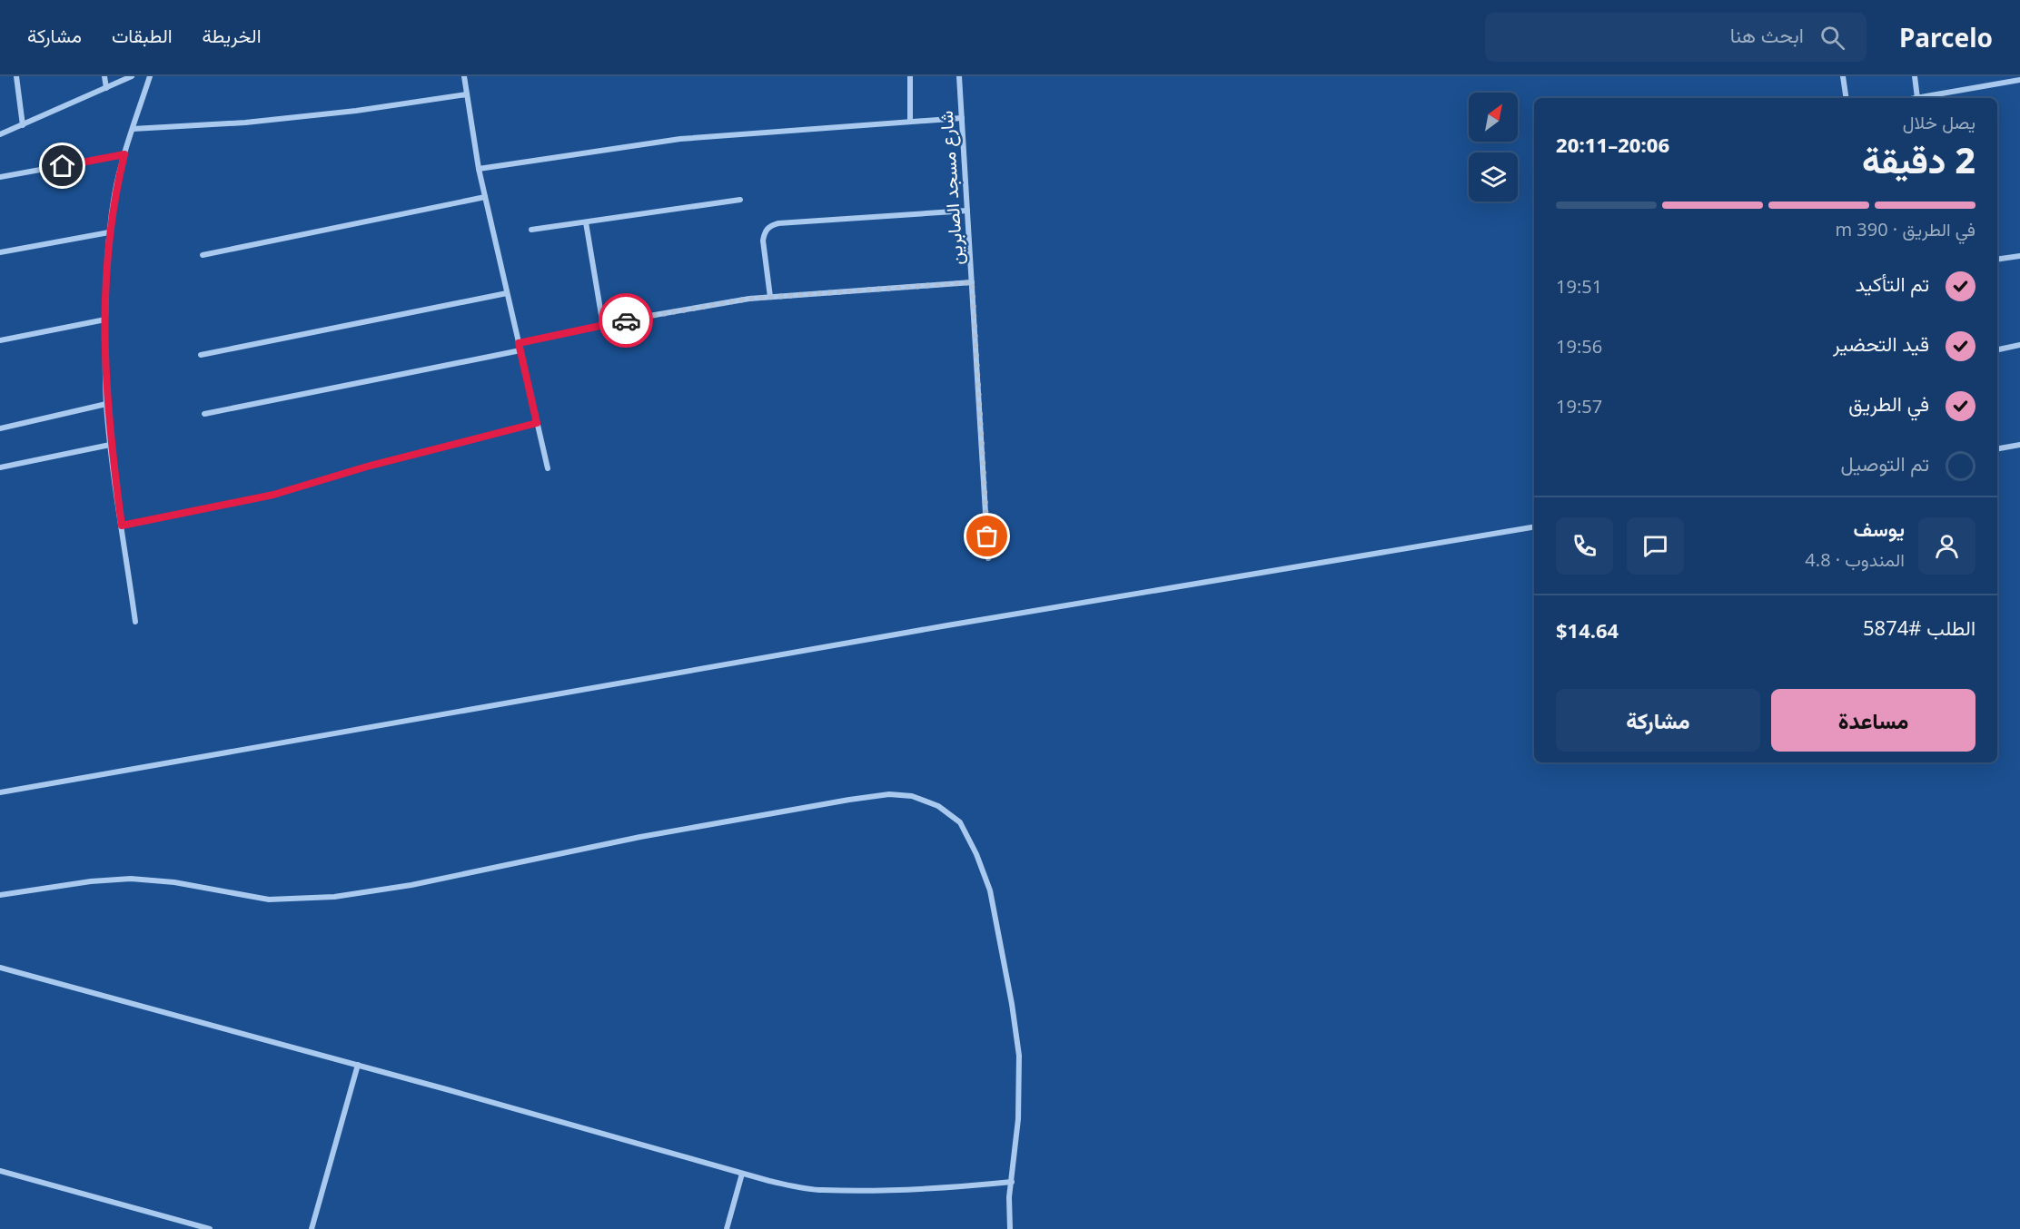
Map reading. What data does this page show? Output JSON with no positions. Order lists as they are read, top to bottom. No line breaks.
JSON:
{"streets":{"street":["شارع مسجد الصابرين"]},"north":"top right","page":{"header":"Parcelo","search":"ابحث هنا","nav":["الخريطة","الطبقات","مشاركة"],"heading":["2 دقيقة","يصل خلال","20:06–20:11"],"panel":["يوسف","المندوب · 4.8","الطلب #5874","$14.64"],"bar":"في الطريق · 390 m","list":[["تم التأكيد","19:51"],["قيد التحضير","19:56"],["في الطريق","19:57"],"تم التوصيل"],"buttons":["مساعدة","مشاركة"]}}
